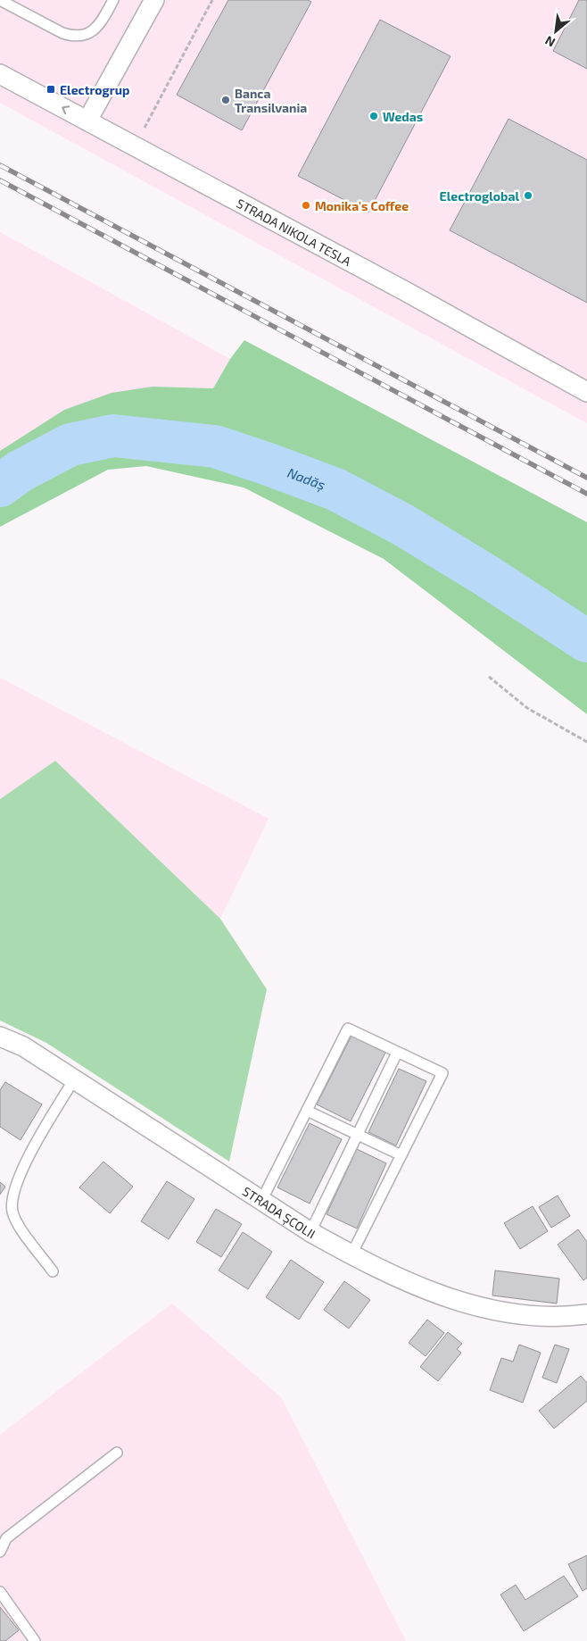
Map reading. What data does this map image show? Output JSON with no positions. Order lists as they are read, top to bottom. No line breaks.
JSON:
{"streets":{"street":["STRADA NIKOLA TESLA","STRADA ȘCOLII"]},"water":["Nadăș"],"places":{"transit":["Electrogrup"],"other":["Banca Transilvania","Wedas","Electroglobal","Monika's Coffee"]},"north":"bottom left"}
